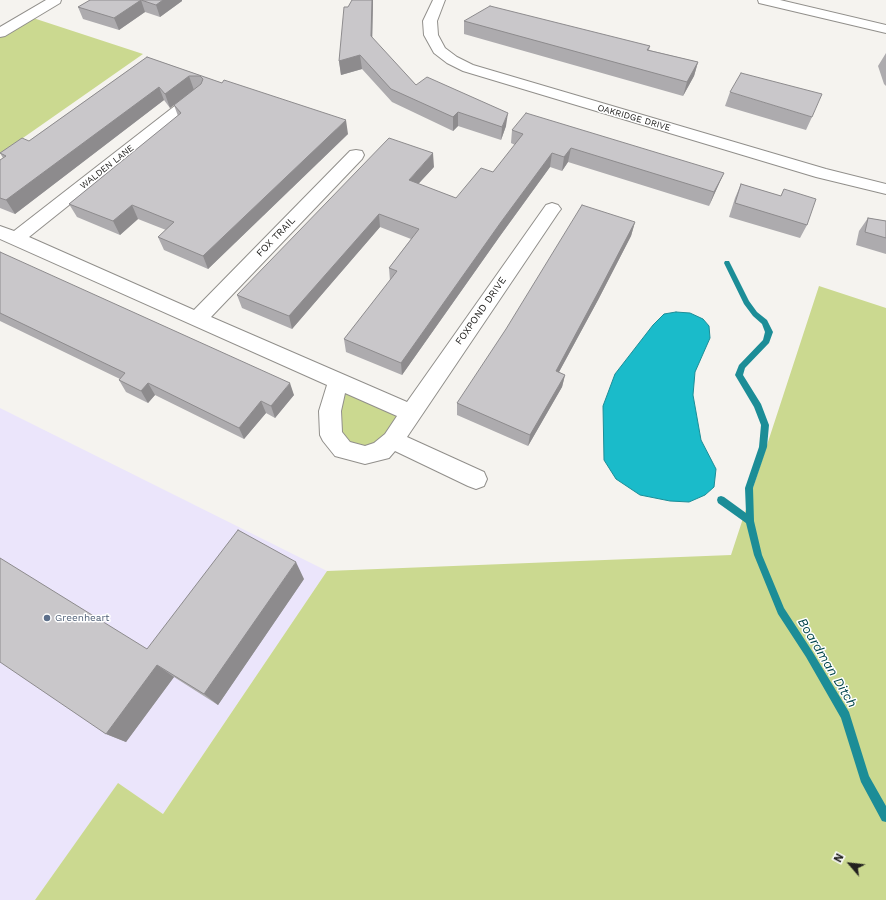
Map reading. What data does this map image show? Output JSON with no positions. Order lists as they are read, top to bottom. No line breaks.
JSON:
{"streets":{"street":["OAKRIDGE DRIVE","WALDEN LANE","FOX TRAIL","FOXPOND DRIVE"]},"water":["Boardman Ditch"],"places":["Greenheart"],"north":"top left"}
